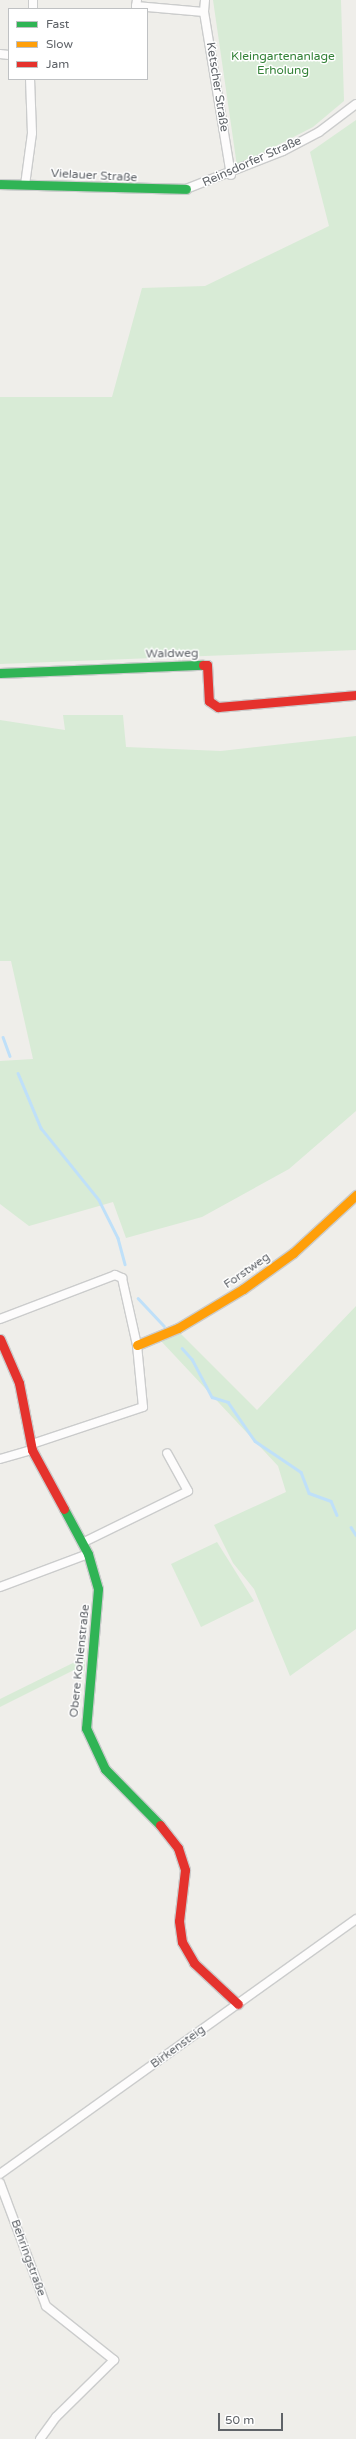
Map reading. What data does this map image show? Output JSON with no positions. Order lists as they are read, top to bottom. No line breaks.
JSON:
{"streets":{"street":["Ketscher Straße","Reinsdorfer Straße","Vielauer Straße","Waldweg","Forstweg","Obere Kohlenstraße","Birkensteig","Behringstraße"]},"crossings":[["Ketscher Straße","Reinsdorfer Straße"],["Reinsdorfer Straße","Vielauer Straße"],["Obere Kohlenstraße","Birkensteig"]],"parks":["Kleingartenanlage Erholung"],"legend":["Fast","Slow","Jam"],"scale_bar":"50 m"}
